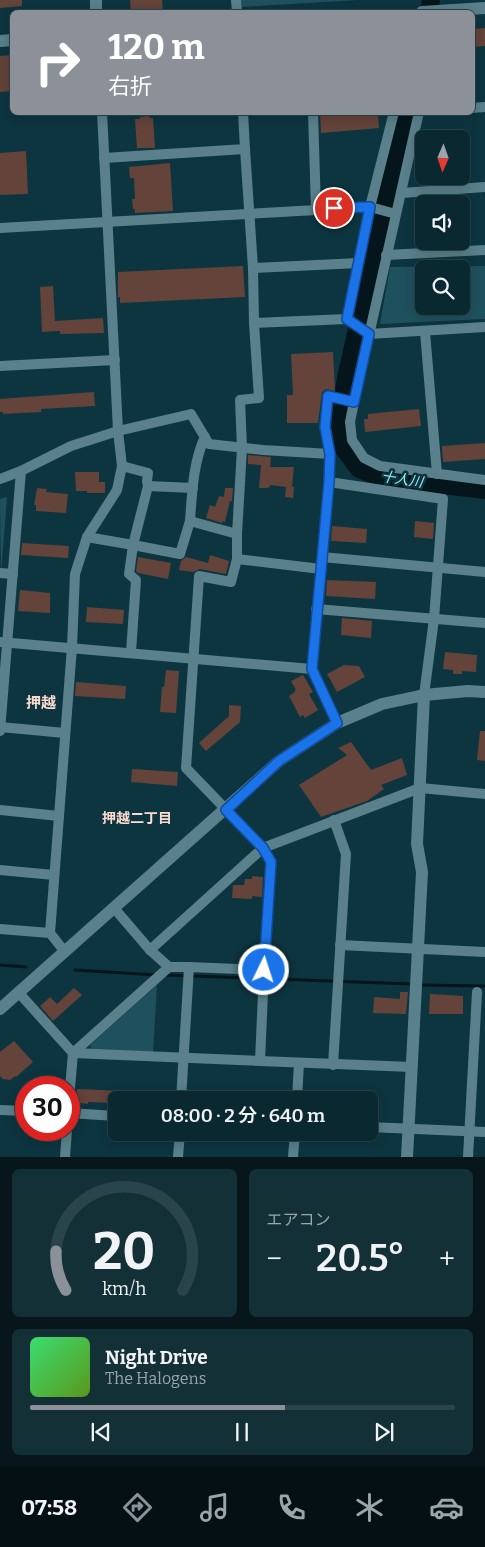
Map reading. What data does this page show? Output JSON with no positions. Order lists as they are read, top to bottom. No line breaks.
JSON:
{"districts":["押越","押越二丁目"],"water":["十人川"],"north":"bottom","page":{"turn":["120 m","右折"],"limit":"30","trip":"08:00 · 2 分 · 640 m","tile":"エアコン","heat":["−","20.5°","+"],"song":["Night Drive","The Halogens"],"tabs":"07:58","gauge":["20","km/h"]}}
